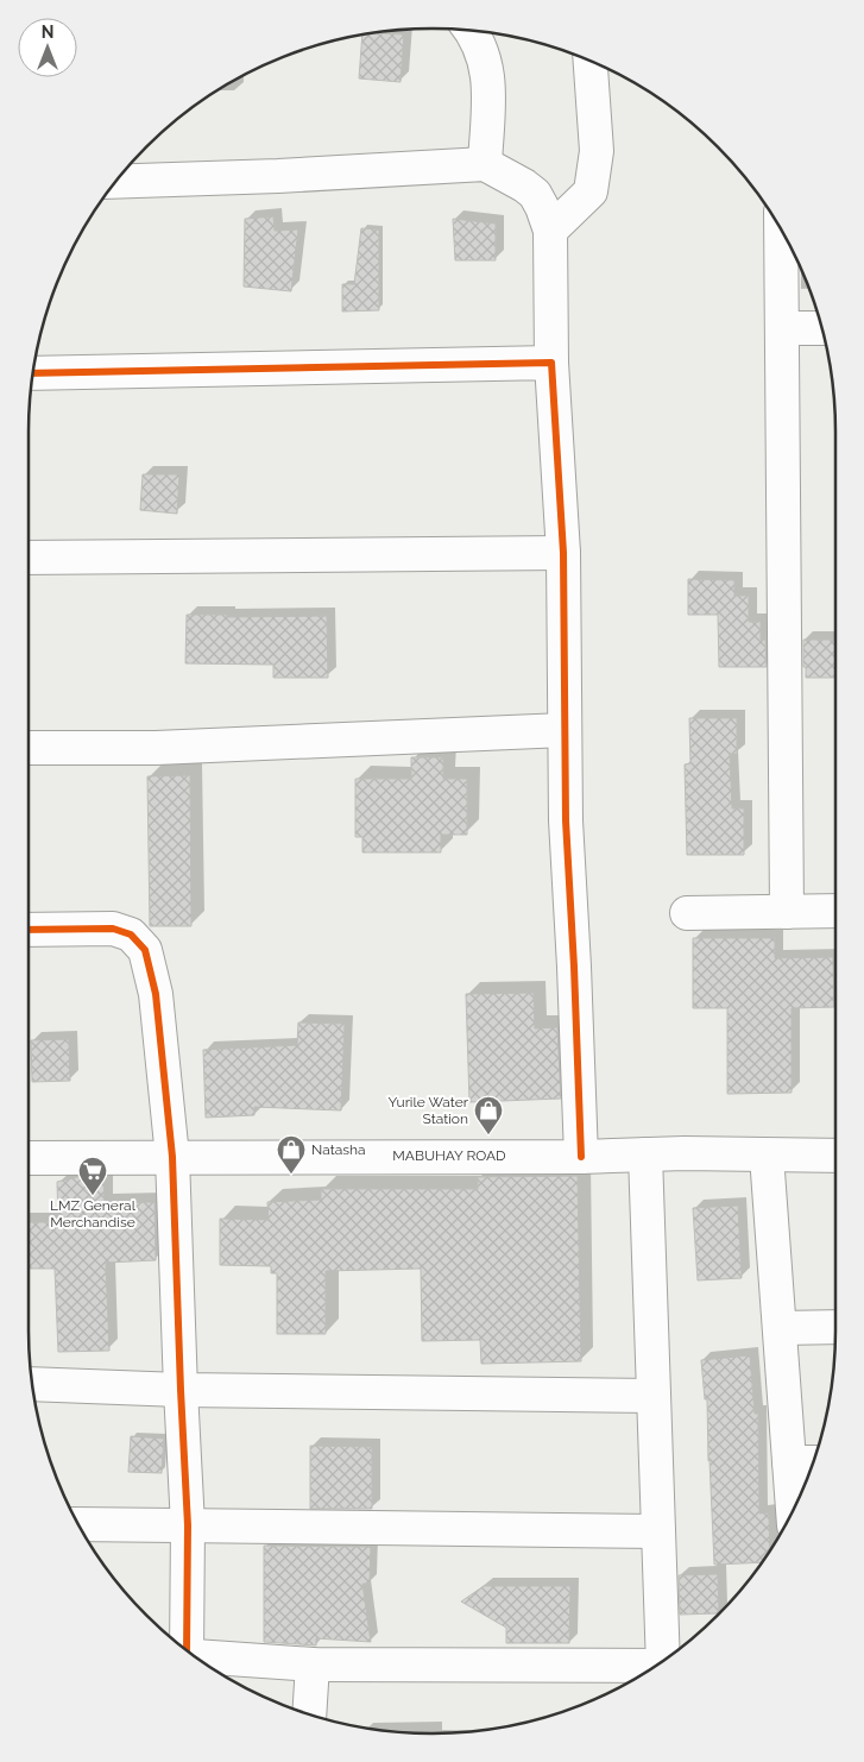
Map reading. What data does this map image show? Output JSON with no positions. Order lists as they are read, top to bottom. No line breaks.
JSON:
{"streets":{"street":["MABUHAY ROAD"]},"places":{"shop":["Yurile Water Station","Natasha"],"supermarket":["LMZ General Merchandise"]},"north":"top"}
